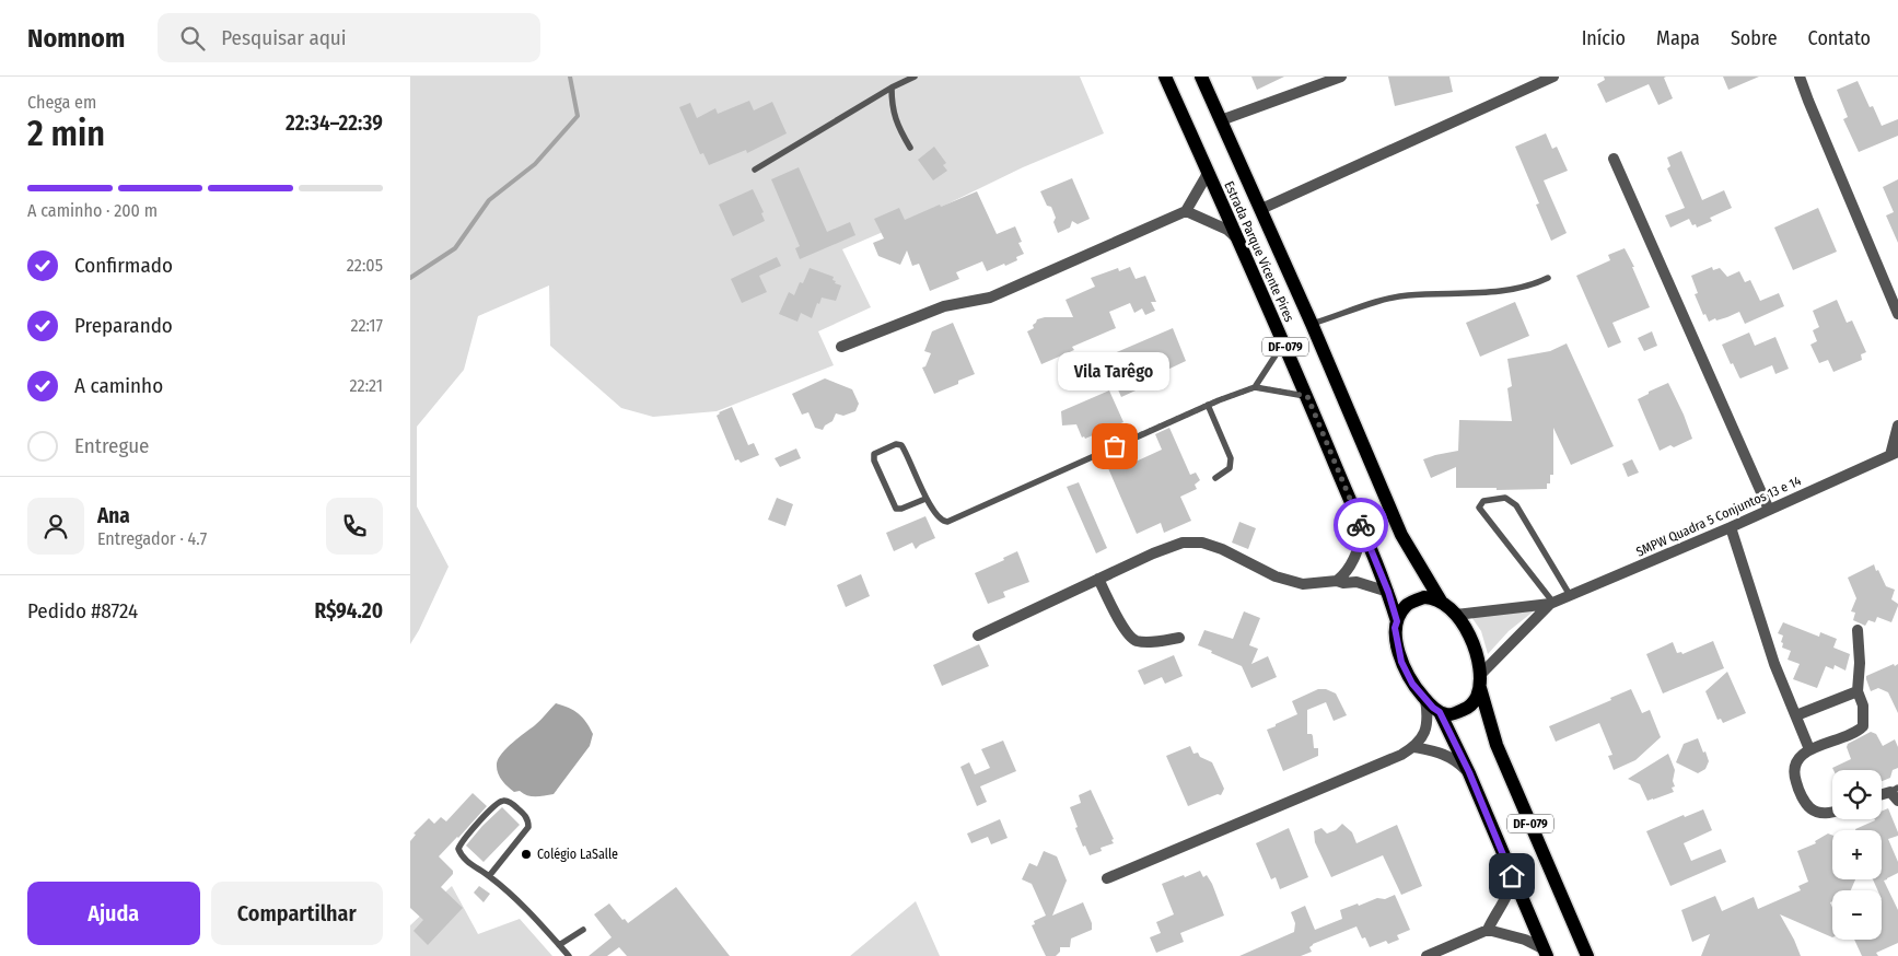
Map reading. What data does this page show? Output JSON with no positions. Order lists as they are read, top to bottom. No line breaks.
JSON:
{"streets":{"main road":["Estrada Parque Vicente Pires","DF-079"],"street":["SMPW Quadra 5 Conjuntos 13 e 14"]},"crossings":[["Estrada Parque Vicente Pires","DF-079"],["Estrada Parque Vicente Pires","SMPW Quadra 5 Conjuntos 13 e 14"],["DF-079","SMPW Quadra 5 Conjuntos 13 e 14"]],"places":["Vila Tarêgo","Colégio LaSalle"],"page":{"header":"Nomnom","search":"Pesquisar aqui","nav":["Início","Mapa","Sobre","Contato"],"heading":["2 min","Chega em","22:34–22:39"],"panel":["Ana","Entregador · 4.7","Pedido #8724","R$94.20"],"bar":"A caminho · 200 m","list":[["Confirmado","22:05"],["Preparando","22:17"],["A caminho","22:21"],"Entregue"],"bubble":"Vila Tarêgo","map_buttons":["+","−"],"buttons":["Ajuda","Compartilhar"]}}
